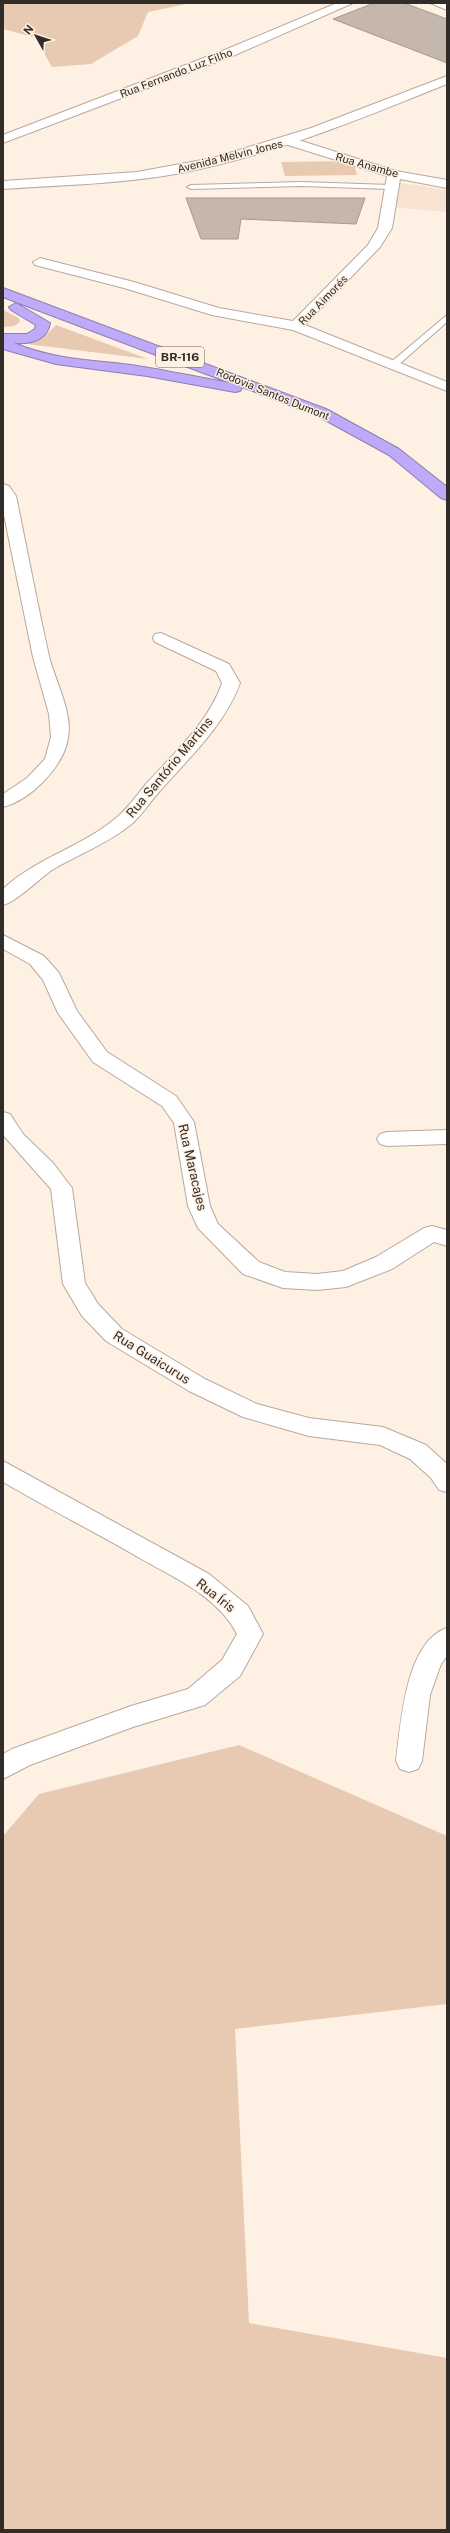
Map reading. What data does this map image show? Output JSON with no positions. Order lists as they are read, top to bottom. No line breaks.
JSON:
{"streets":{"highway":["BR-116","Rodovia Santos Dumont"],"street":["Rua Fernando Luz Filho","Avenida Melvin Jones","Rua Anambe","Rua Aimorés","Rua Santório Martins","Rua Maracajes","Rua Guaicurus","Rua Íris"]},"crossings":[["Avenida Melvin Jones","Rua Anambe"],["Rua Anambe","Rua Aimorés"]],"north":"top left"}
